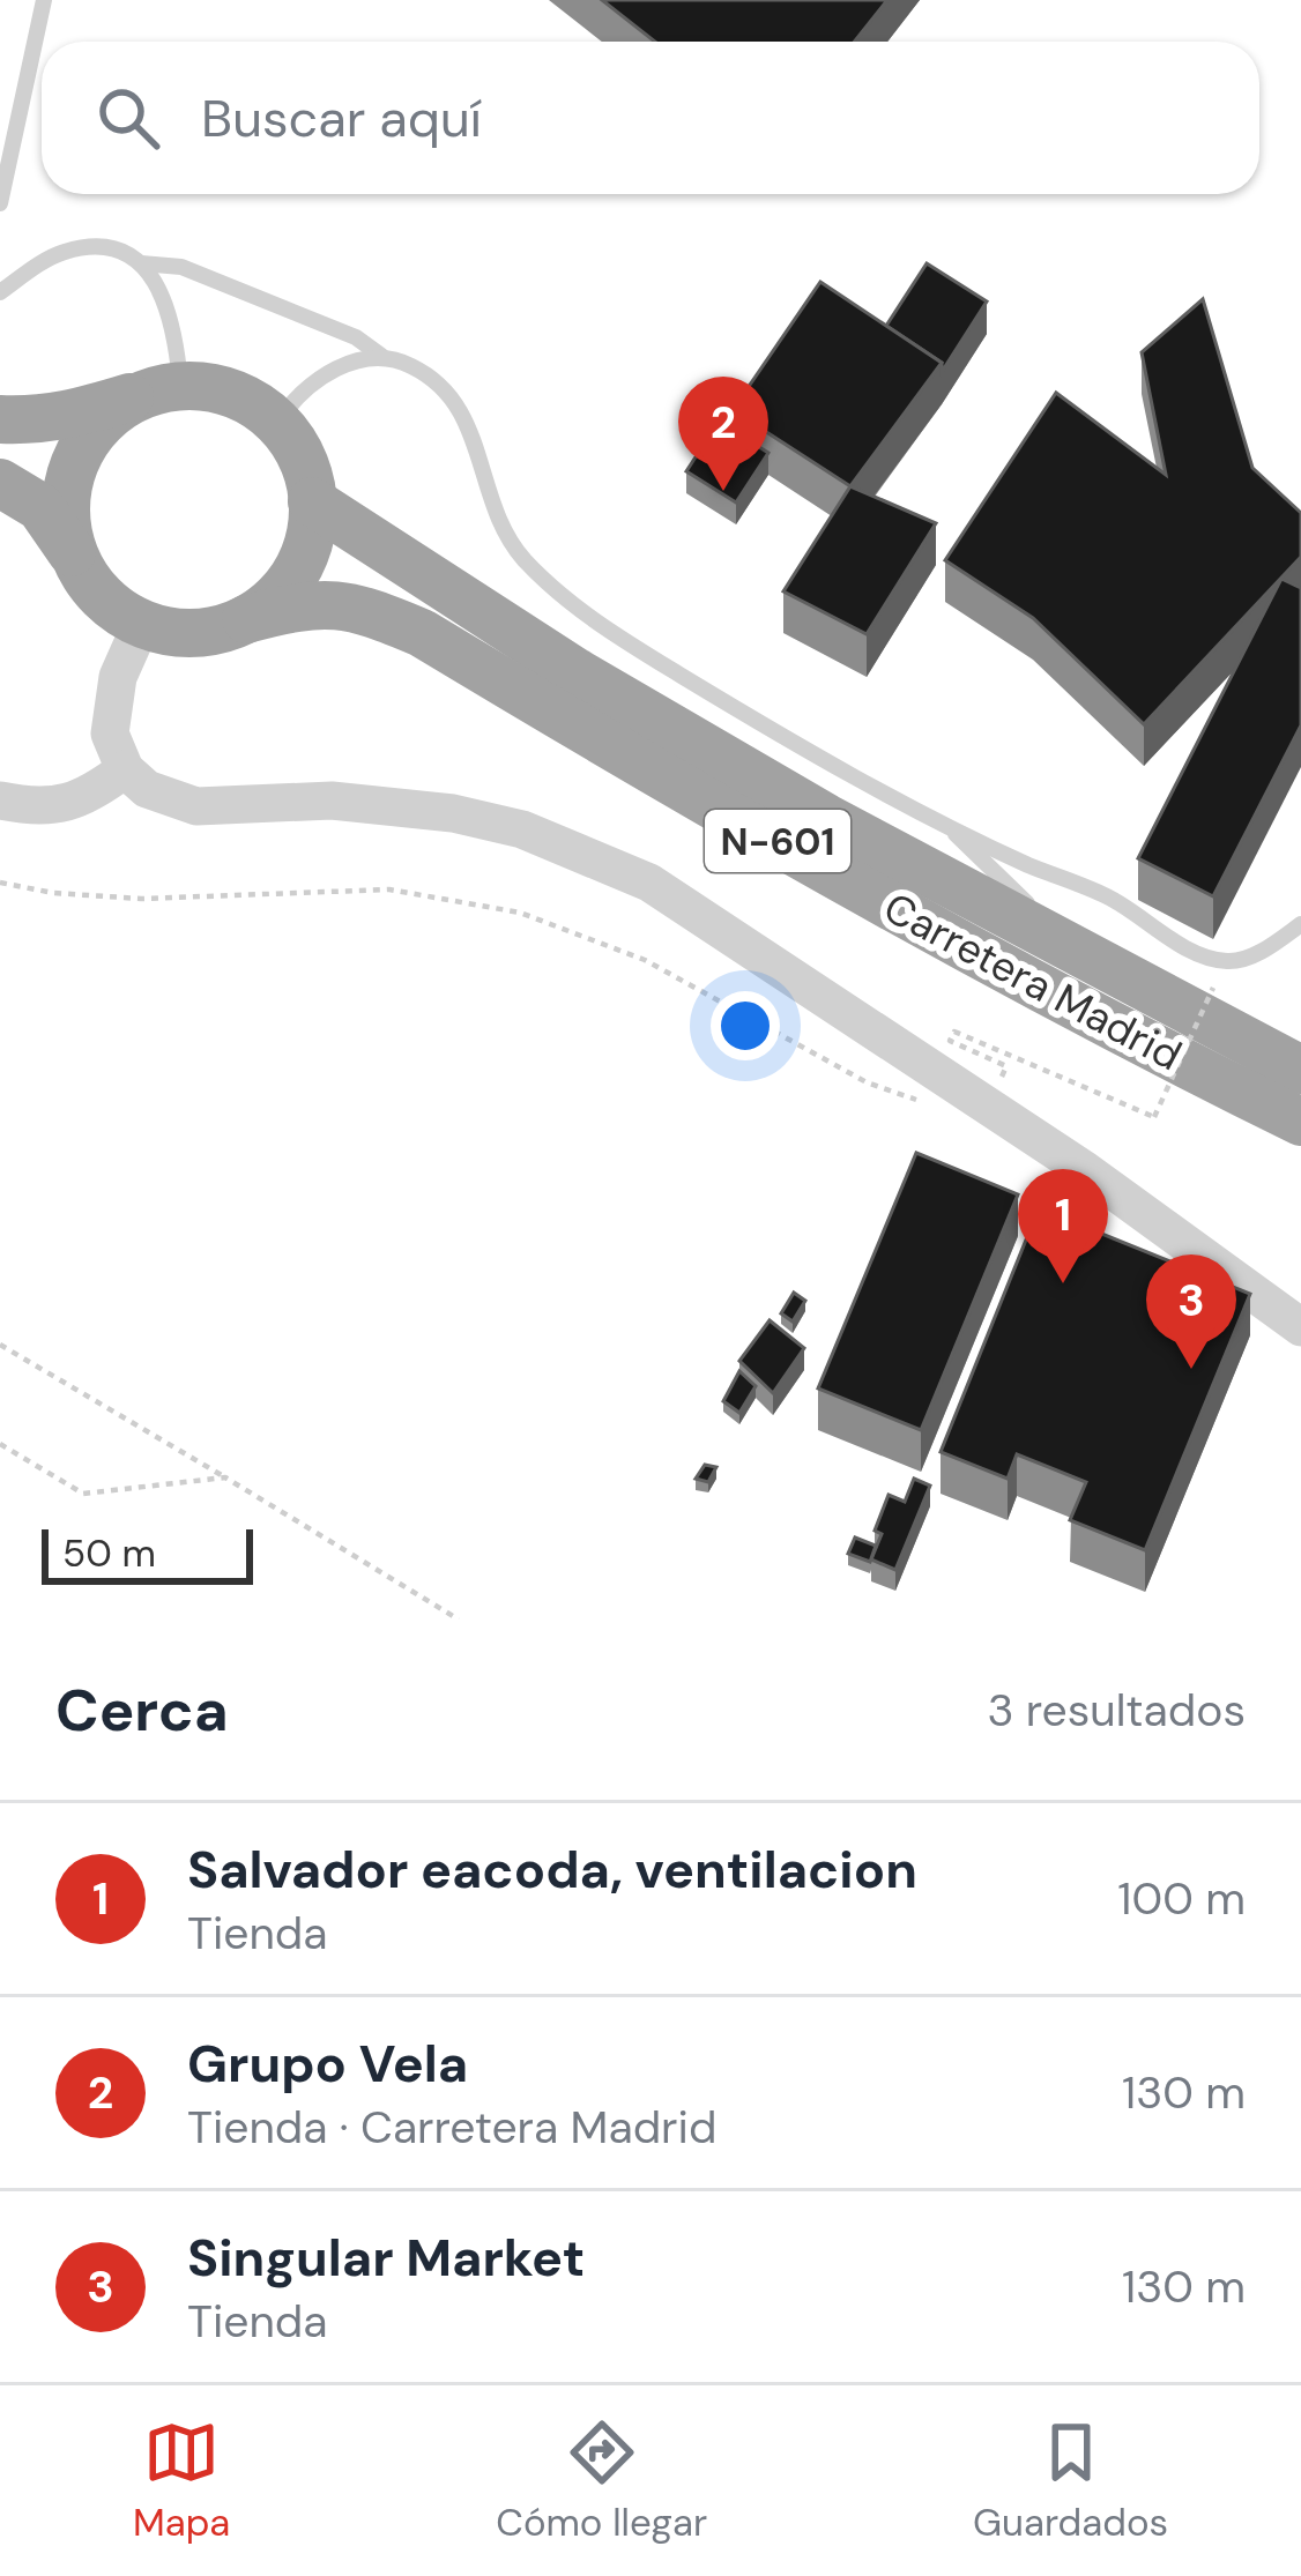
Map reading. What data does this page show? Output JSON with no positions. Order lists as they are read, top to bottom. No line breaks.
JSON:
{"streets":{"highway":["N-601","Carretera Madrid"]},"crossings":[["N-601","Carretera Madrid"]],"scale_bar":"50 m","page":{"search":"Buscar aquí","pins":["2","1","3"],"scale":"50 m","heading":["Cerca","3 resultados"],"list":[{"mark":"1","name":"Salvador eacoda, ventilacion","note":"Tienda","value":"100 m"},{"mark":"2","name":"Grupo Vela","note":"Tienda · Carretera Madrid","value":"130 m"},{"mark":"3","name":"Singular Market","note":"Tienda","value":"130 m"}],"nav":["Mapa","Cómo llegar","Guardados"]}}
